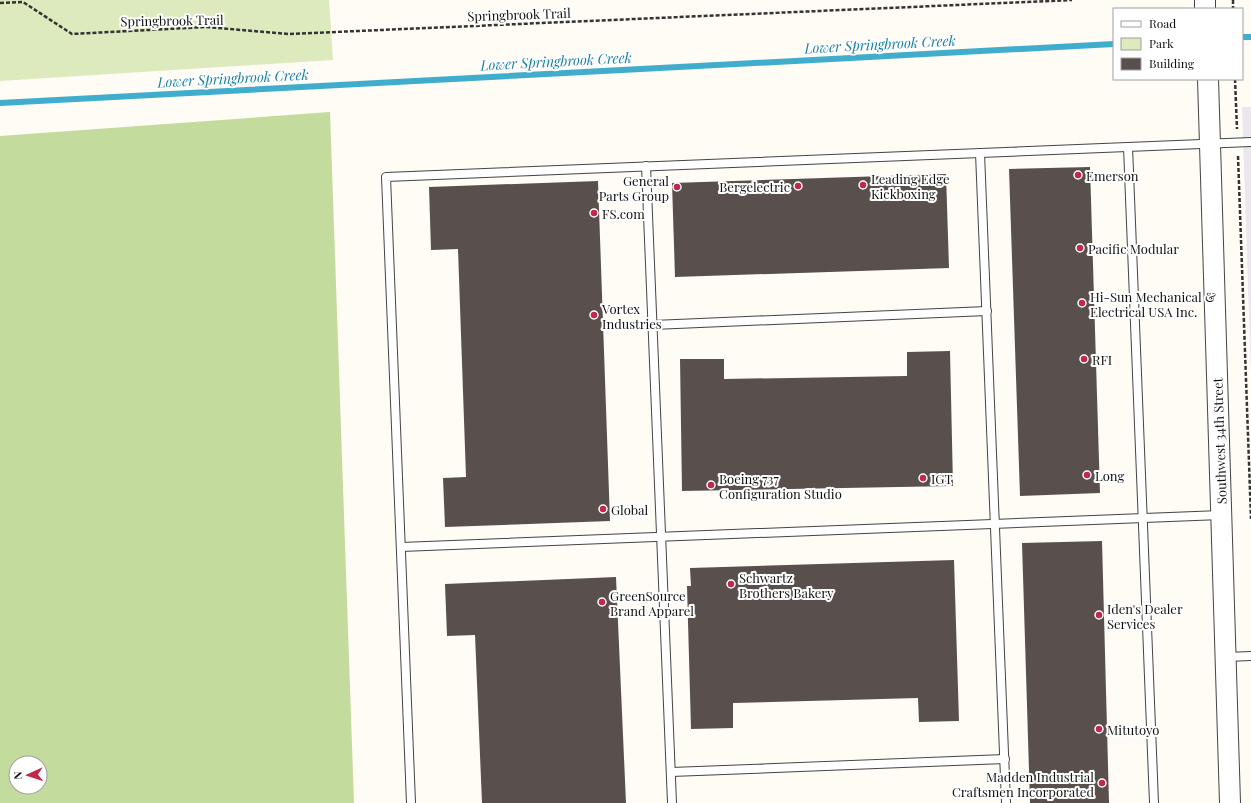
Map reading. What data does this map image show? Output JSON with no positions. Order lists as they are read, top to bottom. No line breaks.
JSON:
{"streets":{"street":["Southwest 34th Street"],"path":["Springbrook Trail"]},"water":["Lower Springbrook Creek"],"places":["Emerson","Leading Edge Kickboxing","Bergelectric","General Parts Group","FS.com","Pacific Modular","Hi-Sun Mechanical & Electrical USA Inc.","Vortex Industries","RFI","Long","IGT","Boeing 737 Configuration Studio","Global","Schwartz Brothers Bakery","GreenSource Brand Apparel","Iden's Dealer Services","Mitutoyo","Madden Industrial Craftsmen Incorporated"],"legend":["Road","Park","Building"],"north":"left"}
